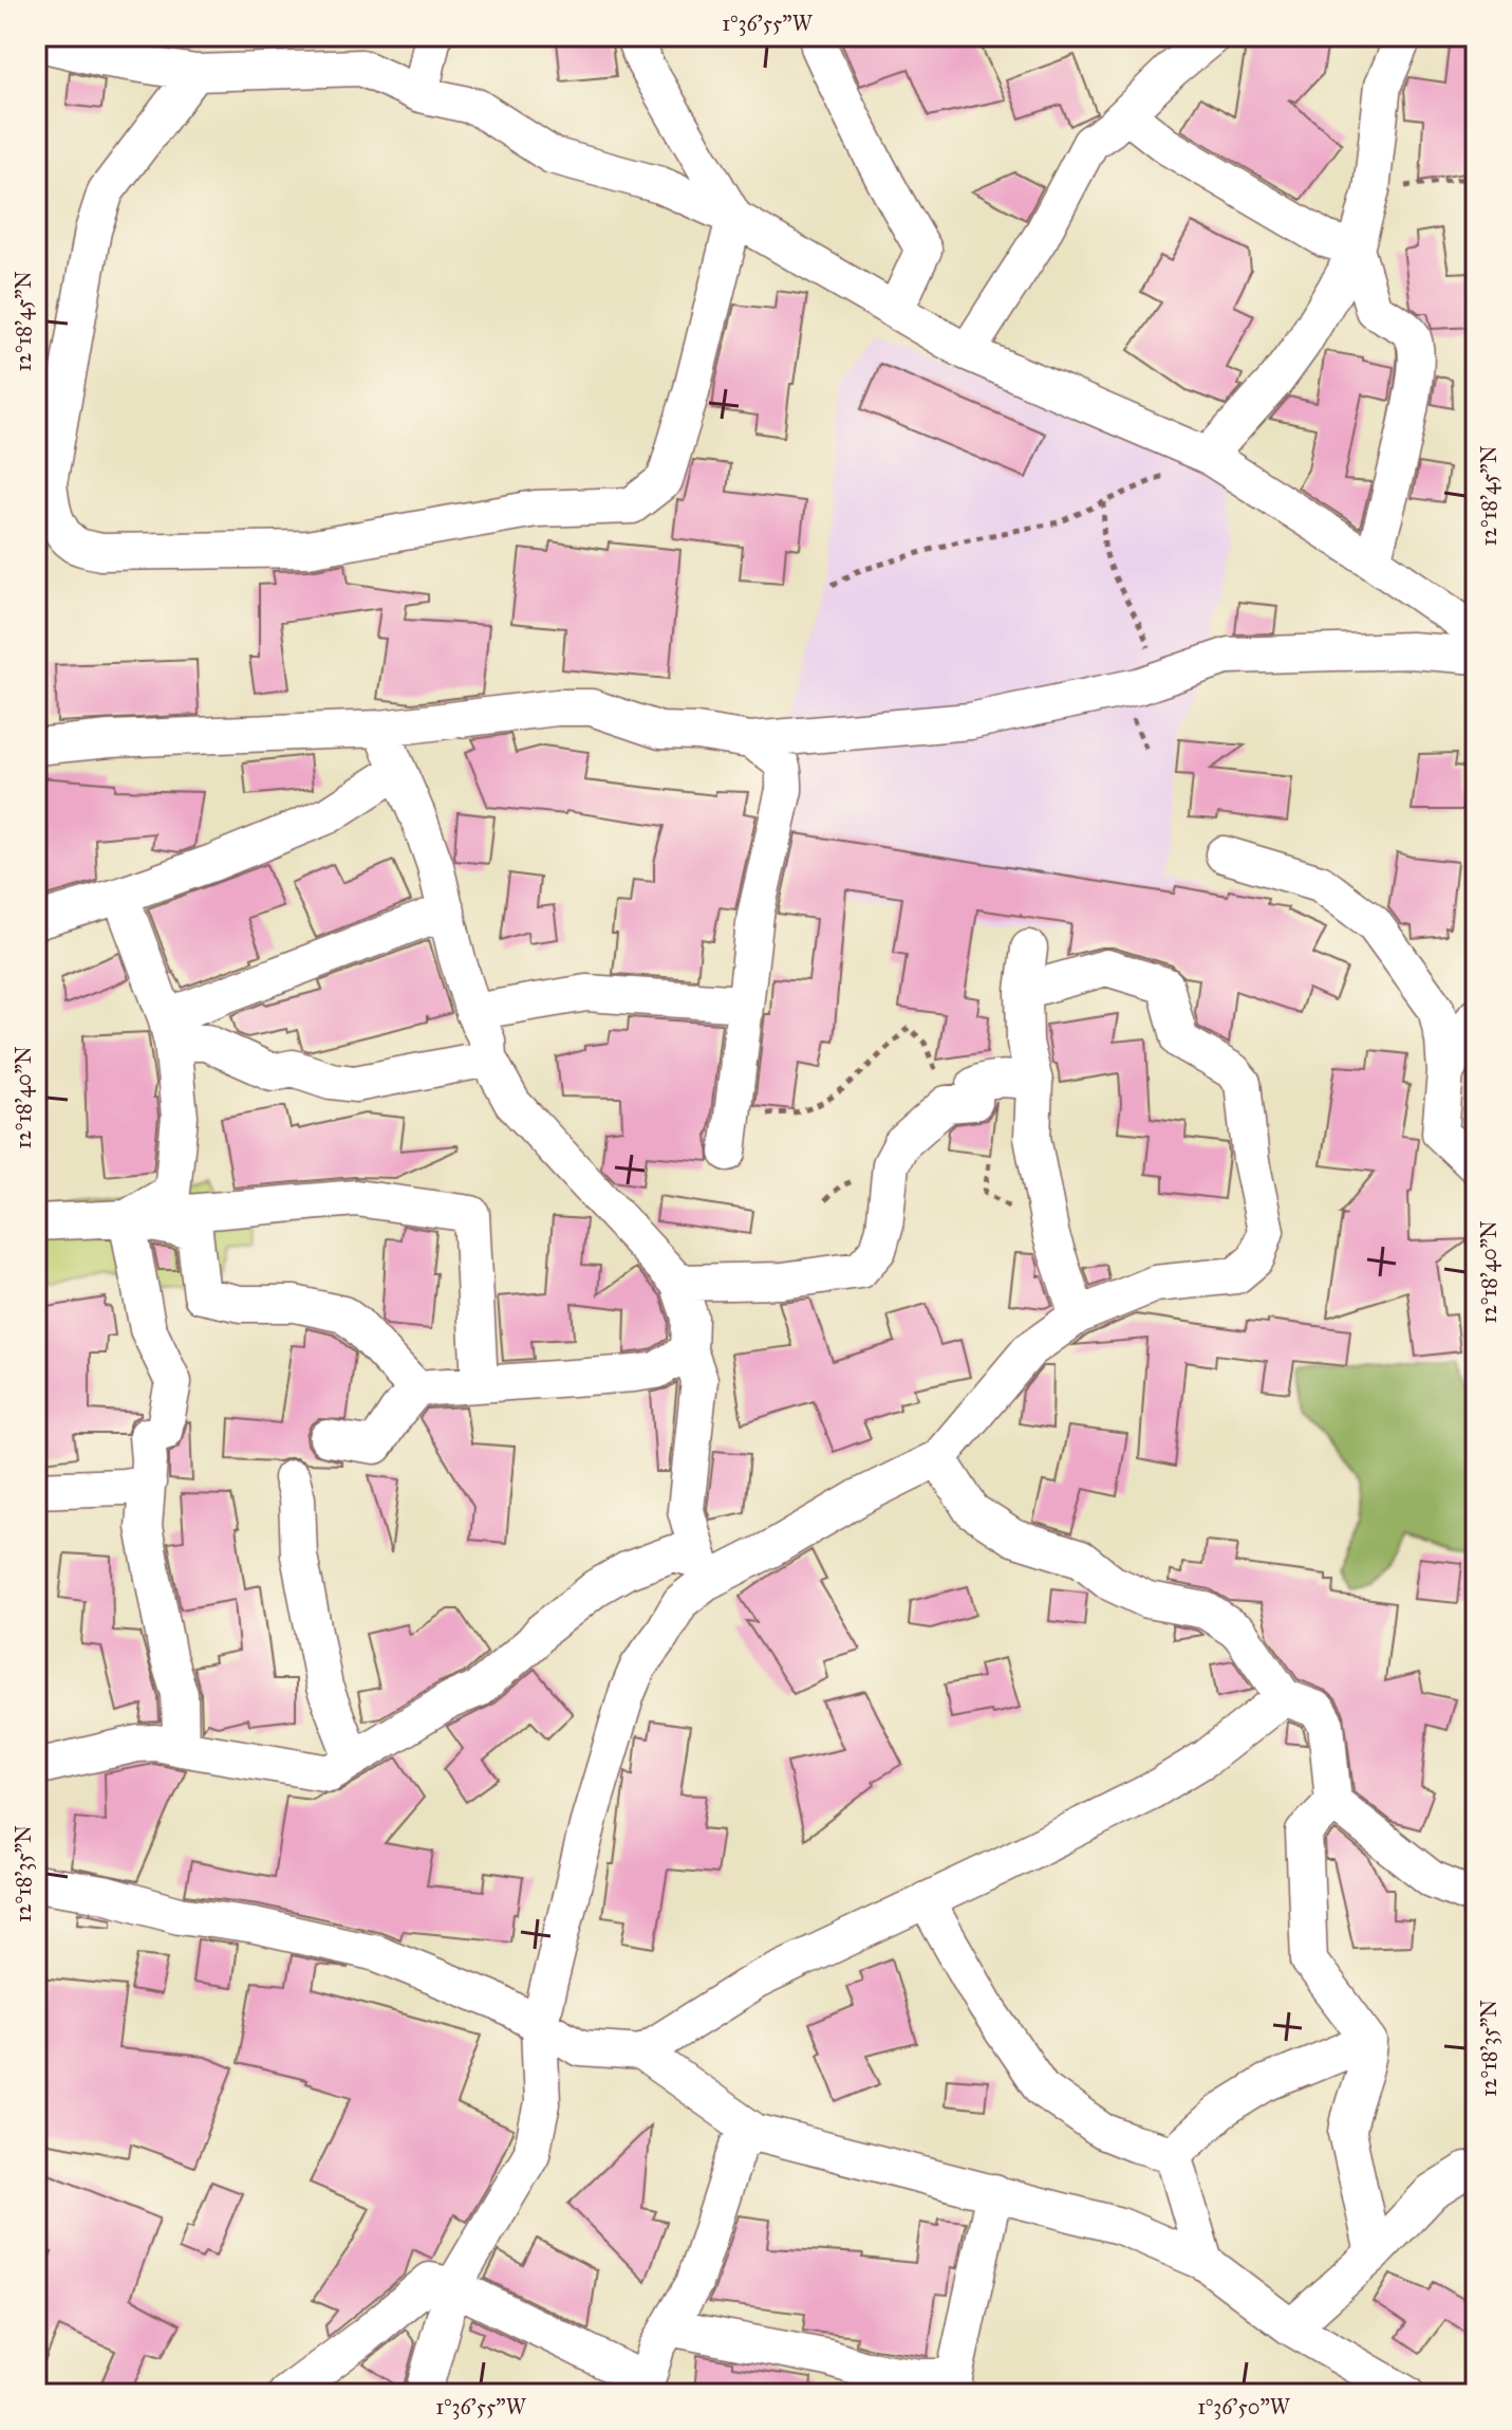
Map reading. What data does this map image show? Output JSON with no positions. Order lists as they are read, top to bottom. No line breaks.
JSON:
{"coordinates":["1°36'55\"W","12°18'45\"N","12°18'40\"N","12°18'35\"N","1°36'50\"W"]}
